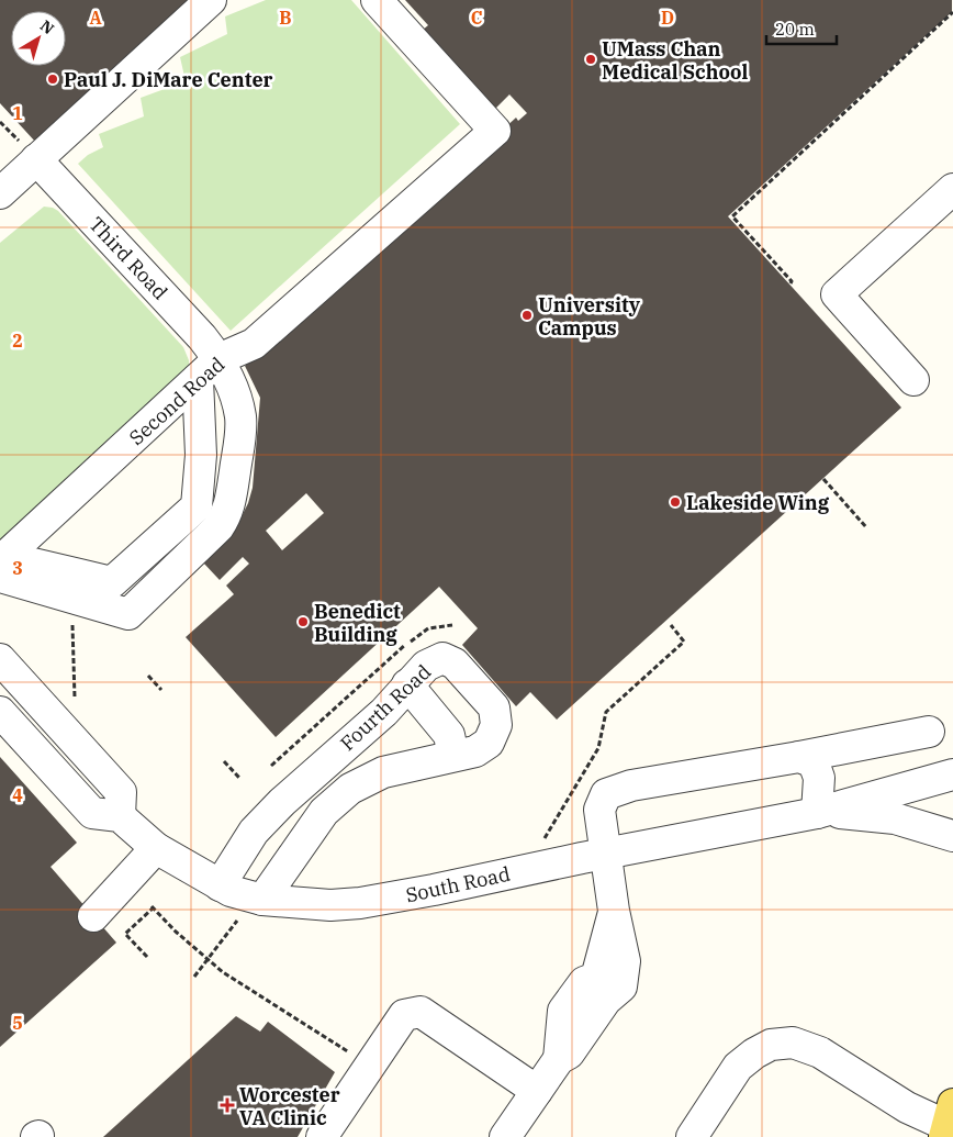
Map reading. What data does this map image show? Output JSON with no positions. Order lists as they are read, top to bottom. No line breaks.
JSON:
{"streets":{"street":["Third Road","Second Road","Fourth Road","South Road"]},"crossings":[["Third Road","Second Road"],["Fourth Road","South Road"]],"places":{"other":["UMass Chan Medical School","Paul J. DiMare Center","University Campus","Lakeside Wing","Benedict Building"],"health":["Worcester VA Clinic"]},"scale_bar":"20 m","north":"top right","grid":{"columns":["A","B","C","D"],"rows":["1","2","3","4","5"]}}
